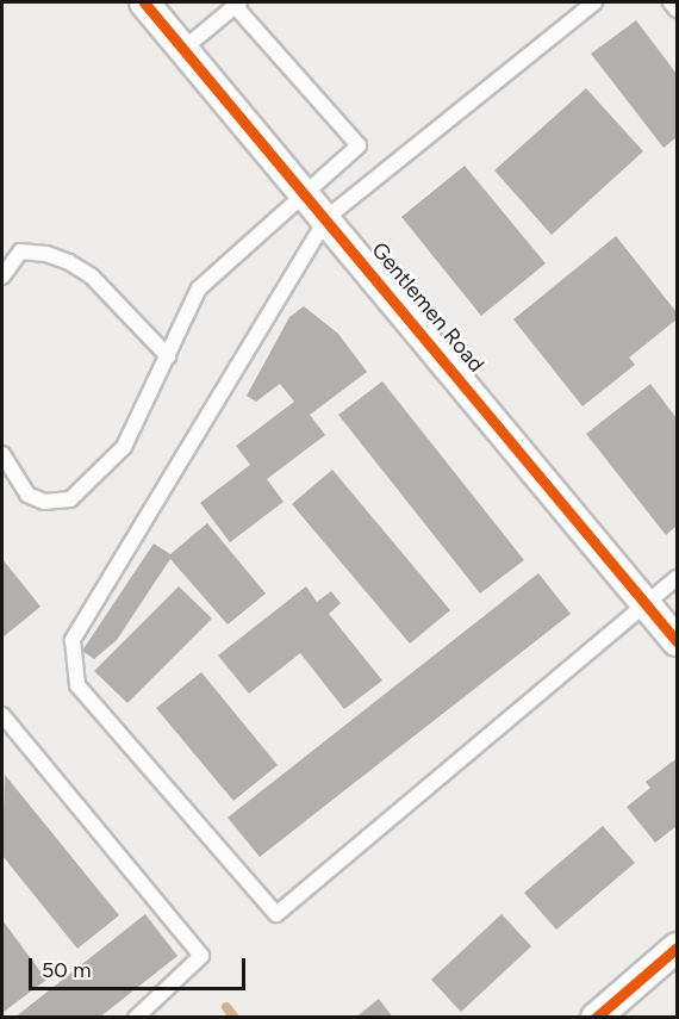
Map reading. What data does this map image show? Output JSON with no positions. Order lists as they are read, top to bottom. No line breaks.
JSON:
{"streets":{"street":["Gentlemen Road"]},"scale_bar":"50 m"}
